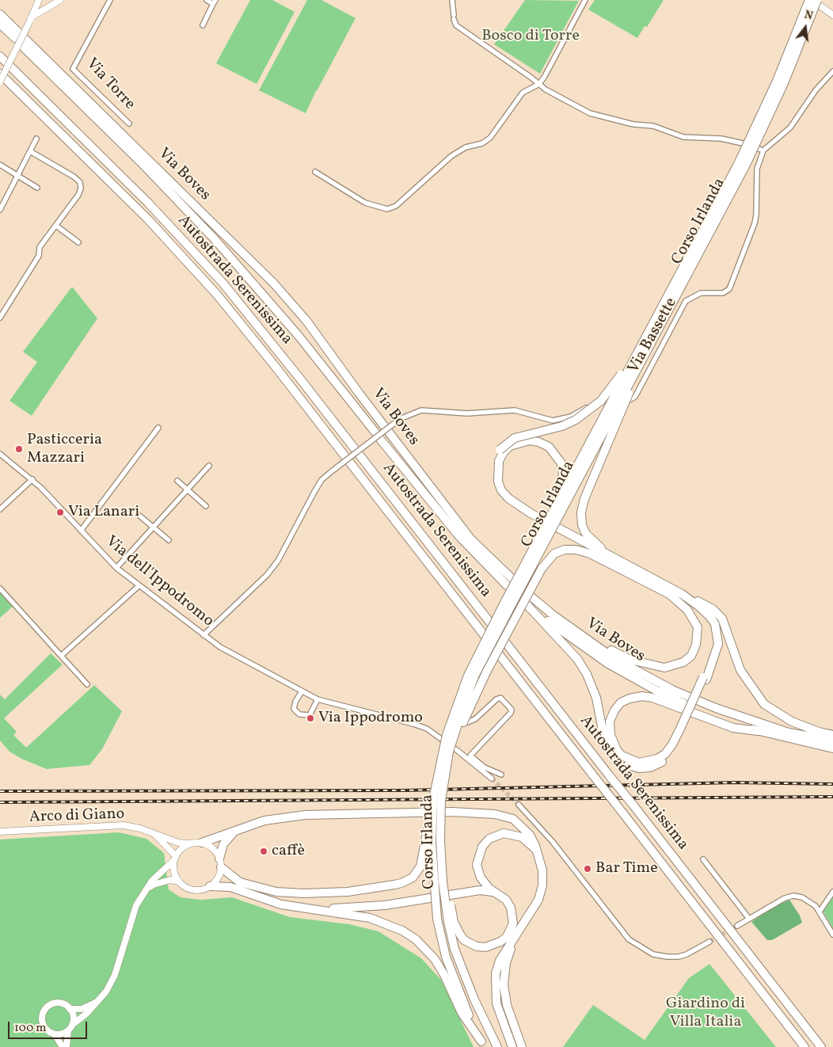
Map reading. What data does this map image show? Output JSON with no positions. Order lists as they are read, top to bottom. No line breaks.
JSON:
{"streets":{"highway":["Via Boves","Corso Irlanda","Autostrada Serenissima"],"street":["Via Torre","Via Bassette","Via dell'Ippodromo","Arco di Giano"]},"crossings":[["Via Bassette","Via dell'Ippodromo"]],"parks":["Bosco di Torre","Giardino di Villa Italia"],"places":["Pasticceria Mazzari","Via Lanari","Via Ippodromo","caffè","Bar Time"],"scale_bar":"100 m","north":"top"}
